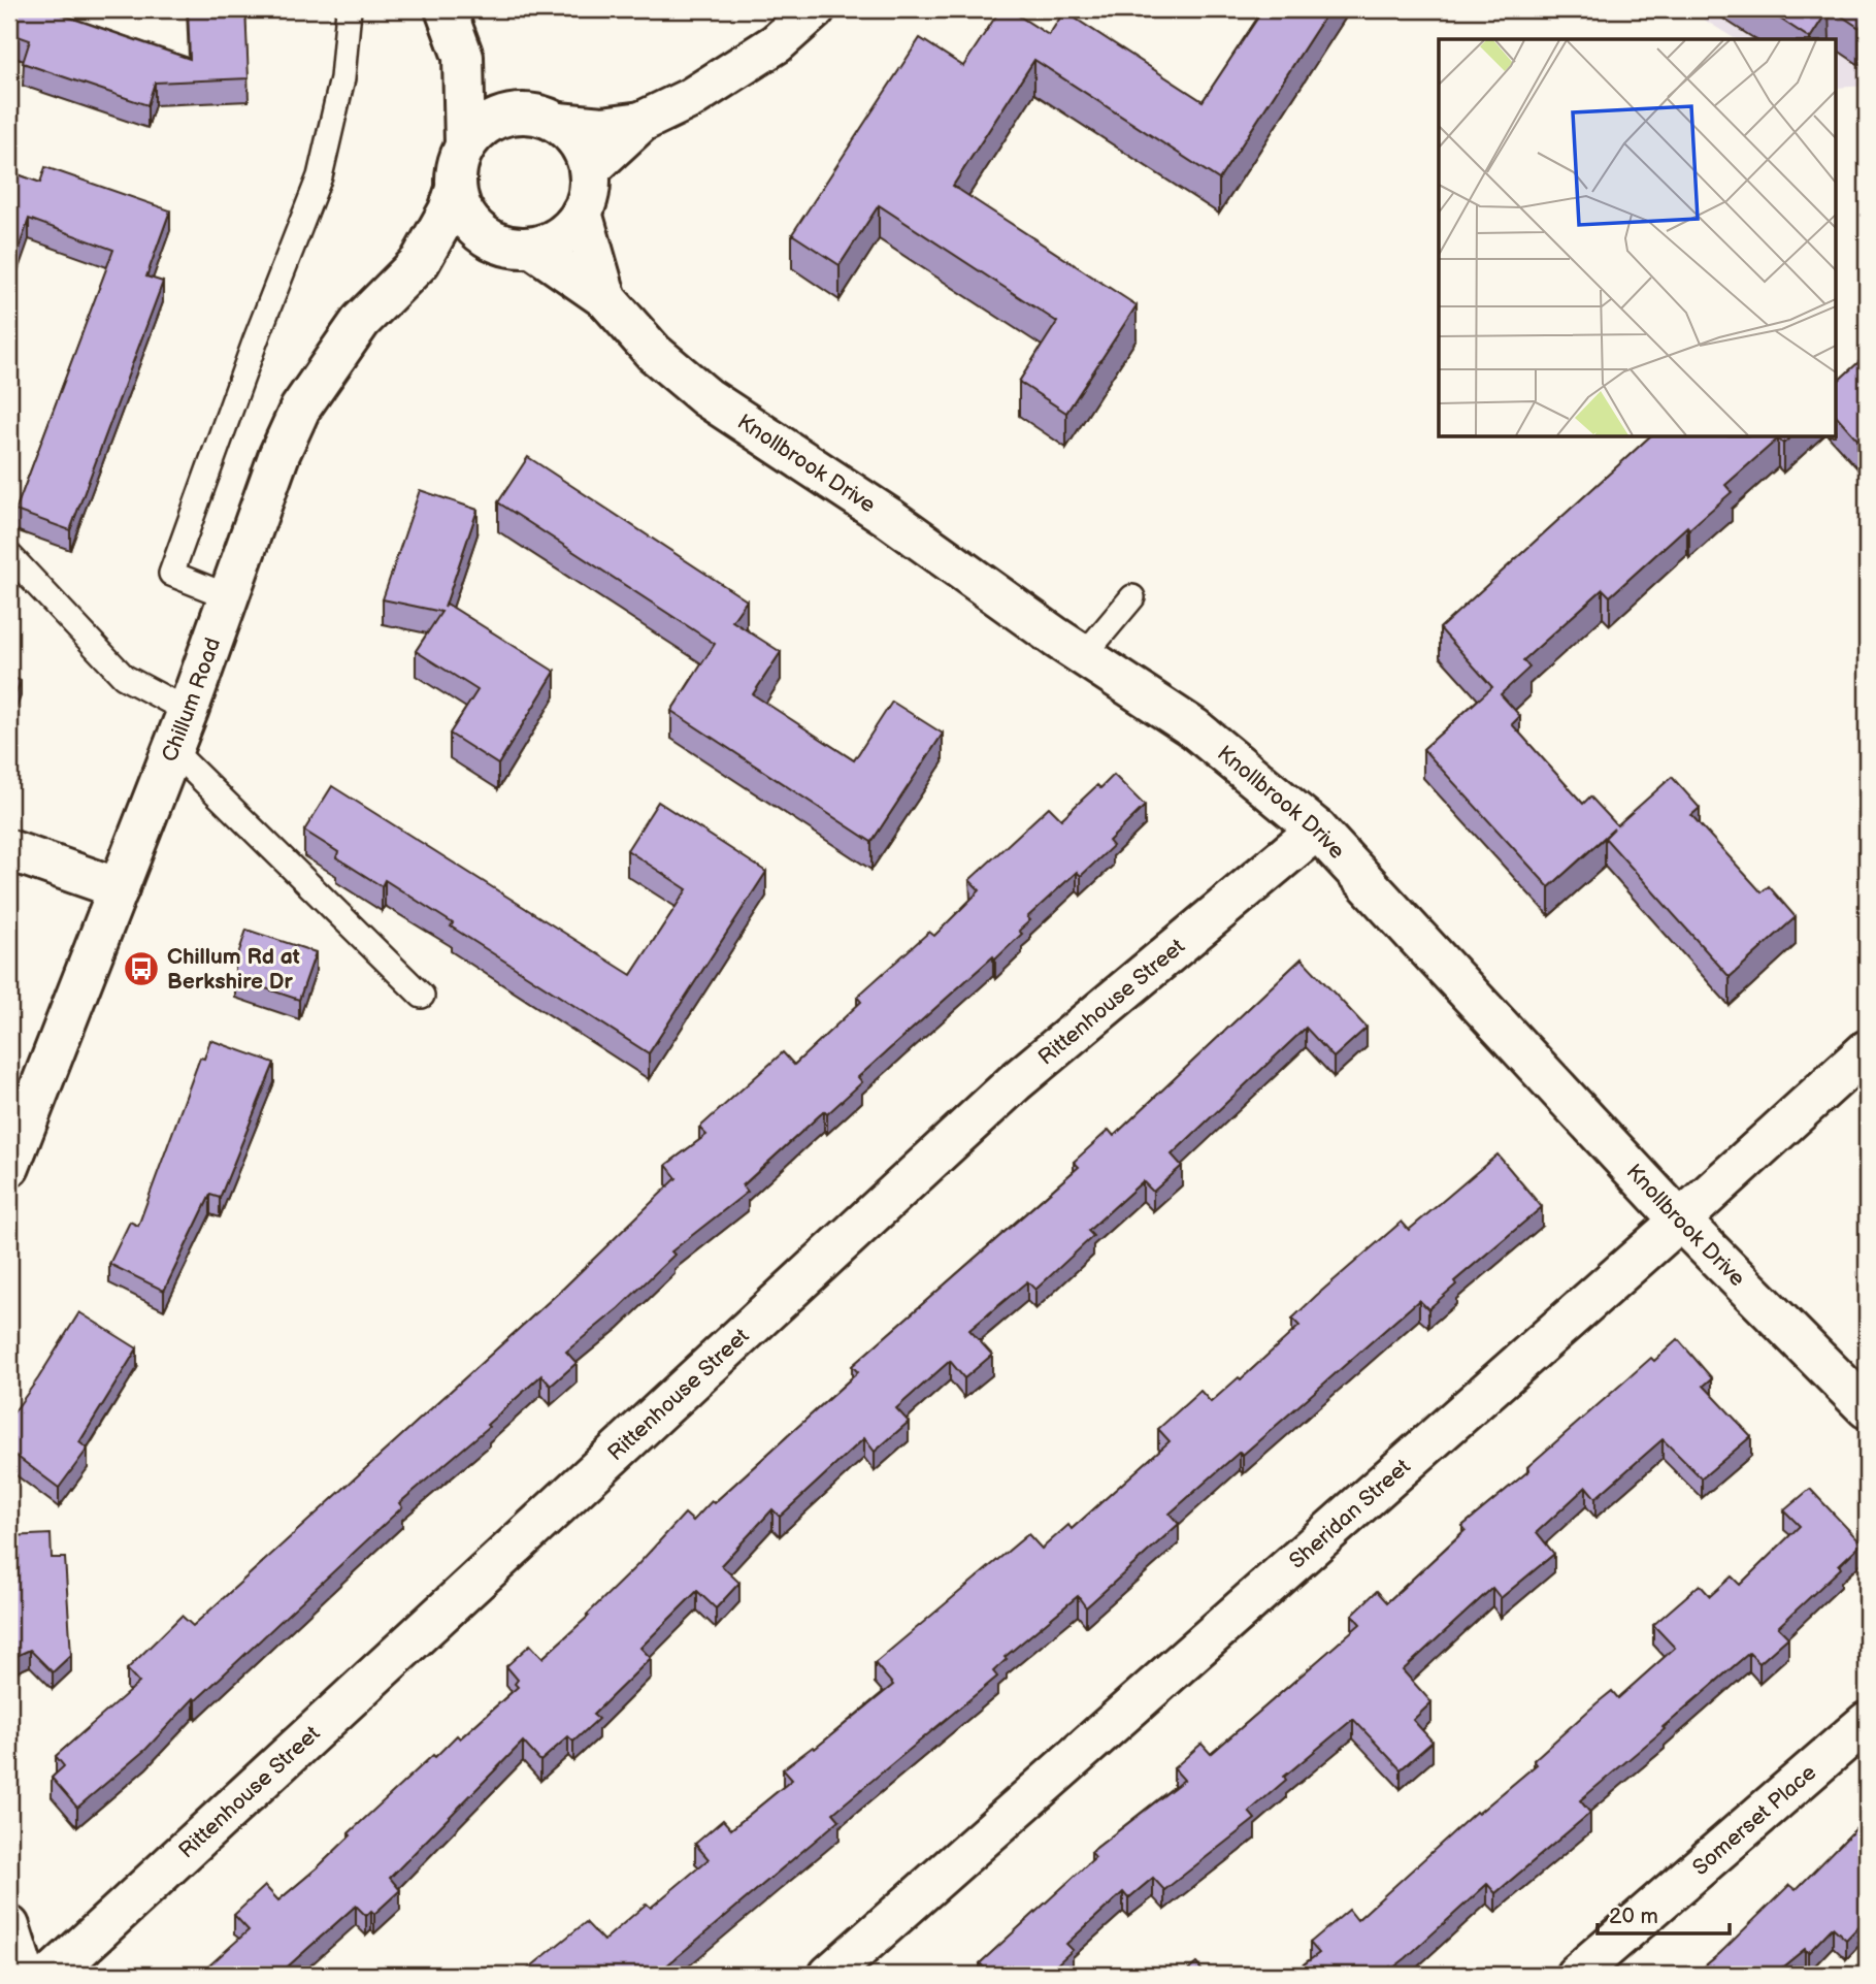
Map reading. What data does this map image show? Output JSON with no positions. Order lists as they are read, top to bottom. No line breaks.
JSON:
{"streets":{"street":["Knollbrook Drive","Chillum Road","Rittenhouse Street","Sheridan Street","Somerset Place"]},"crossings":[["Knollbrook Drive","Chillum Road"],["Knollbrook Drive","Rittenhouse Street"],["Knollbrook Drive","Sheridan Street"]],"places":{"bus stop":["Chillum Rd at Berkshire Dr"]},"scale_bar":"20 m"}
